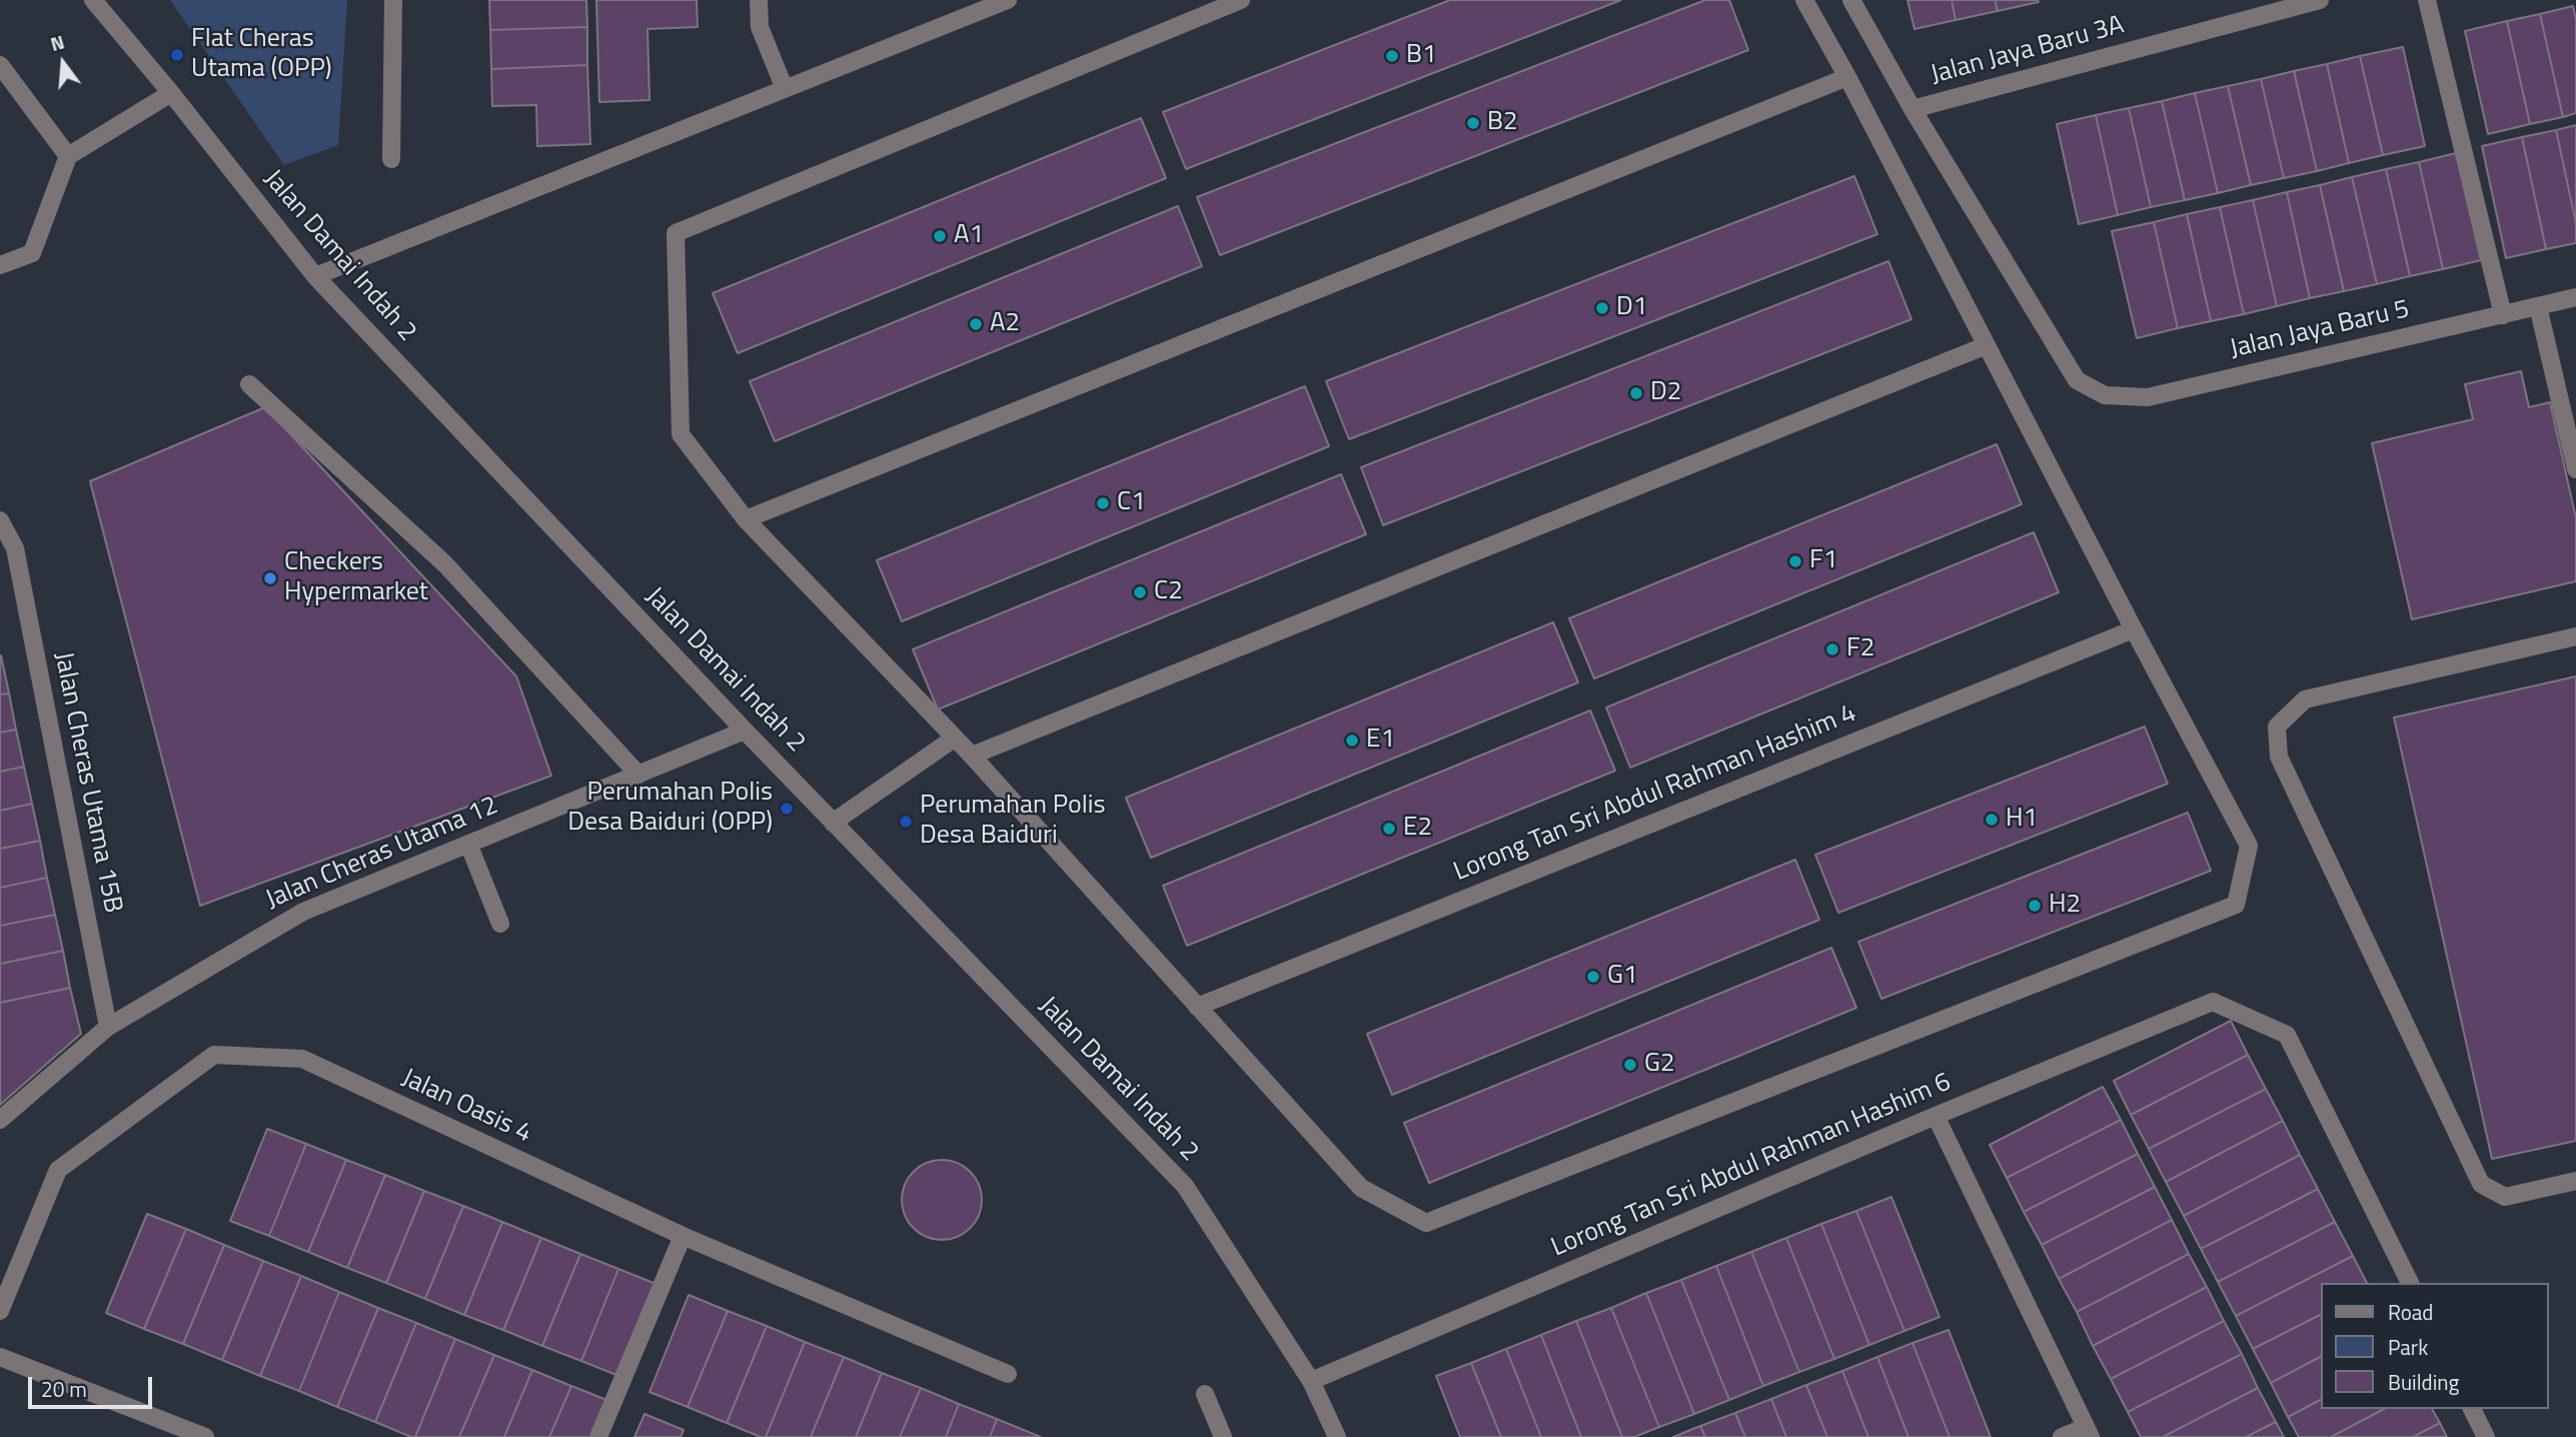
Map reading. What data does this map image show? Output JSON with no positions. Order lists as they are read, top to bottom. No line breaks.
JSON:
{"streets":{"street":["Jalan Jaya Baru 3A","Jalan Damai Indah 2","Jalan Jaya Baru 5","Jalan Cheras Utama 15B","Lorong Tan Sri Abdul Rahman Hashim 4","Jalan Cheras Utama 12","Jalan Oasis 4","Lorong Tan Sri Abdul Rahman Hashim 6"]},"crossings":[["Jalan Jaya Baru 3A","Jalan Jaya Baru 5"],["Jalan Damai Indah 2","Jalan Cheras Utama 12"],["Jalan Damai Indah 2","Lorong Tan Sri Abdul Rahman Hashim 6"],["Jalan Cheras Utama 15B","Jalan Cheras Utama 12"]],"places":["Flat Cheras Utama (OPP)","B1","B2","A1","D1","A2","D2","C1","F1","Checkers Hypermarket","C2","F2","E1","Perumahan Polis Desa Baiduri (OPP)","H1","Perumahan Polis Desa Baiduri","E2","H2","G1","G2"],"legend":["Road","Park","Building"],"scale_bar":"20 m","north":"top"}
